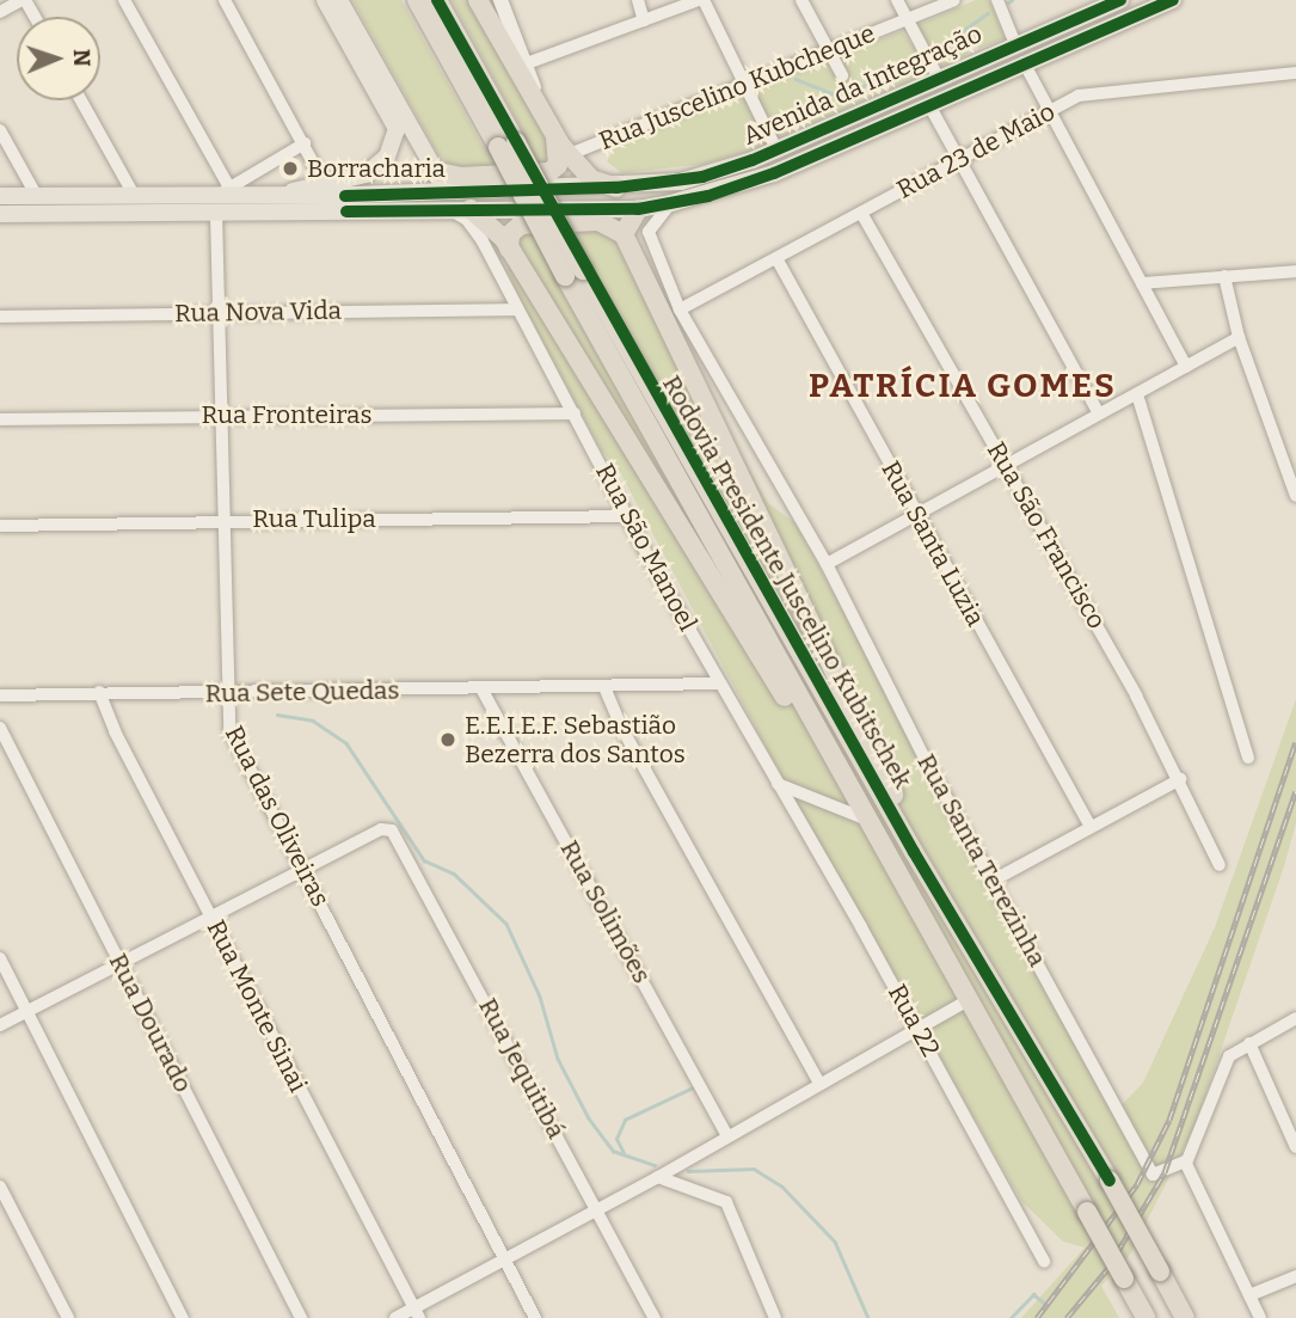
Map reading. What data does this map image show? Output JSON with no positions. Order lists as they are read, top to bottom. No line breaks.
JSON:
{"streets":{"highway":["Rodovia Presidente Juscelino Kubitschek"],"main road":["Avenida da Integração"],"street":["Rua Juscelino Kubcheque","Rua 23 de Maio","Rua Nova Vida","Rua Fronteiras","Rua Tulipa","Rua São Francisco","Rua Santa Luzia","Rua São Manoel","Rua Sete Quedas","Rua das Oliveiras","Rua Santa Terezinha","Rua Solimões","Rua Monte Sinai","Rua 22","Rua Dourado","Rua Jequitibá"]},"crossings":[["Avenida da Integração","Rua São Manoel"],["Rua 23 de Maio","Rua São Francisco"],["Rua 23 de Maio","Rua Santa Luzia"],["Rua 23 de Maio","Rua Santa Terezinha"],["Rua Nova Vida","Rua São Manoel"],["Rua Nova Vida","Rua das Oliveiras"],["Rua Fronteiras","Rua São Manoel"],["Rua Fronteiras","Rua das Oliveiras"],["Rua Tulipa","Rua São Manoel"],["Rua Tulipa","Rua das Oliveiras"],["Rua São Manoel","Rua Sete Quedas"],["Rua São Manoel","Rua 22"],["Rua Sete Quedas","Rua das Oliveiras"],["Rua Sete Quedas","Rua Solimões"],["Rua Sete Quedas","Rua Monte Sinai"],["Rua das Oliveiras","Rua Jequitibá"]],"districts":["PATRÍCIA GOMES"],"places":["Borracharia","E.E.I.E.F. Sebastião Bezerra dos Santos"],"north":"right"}
